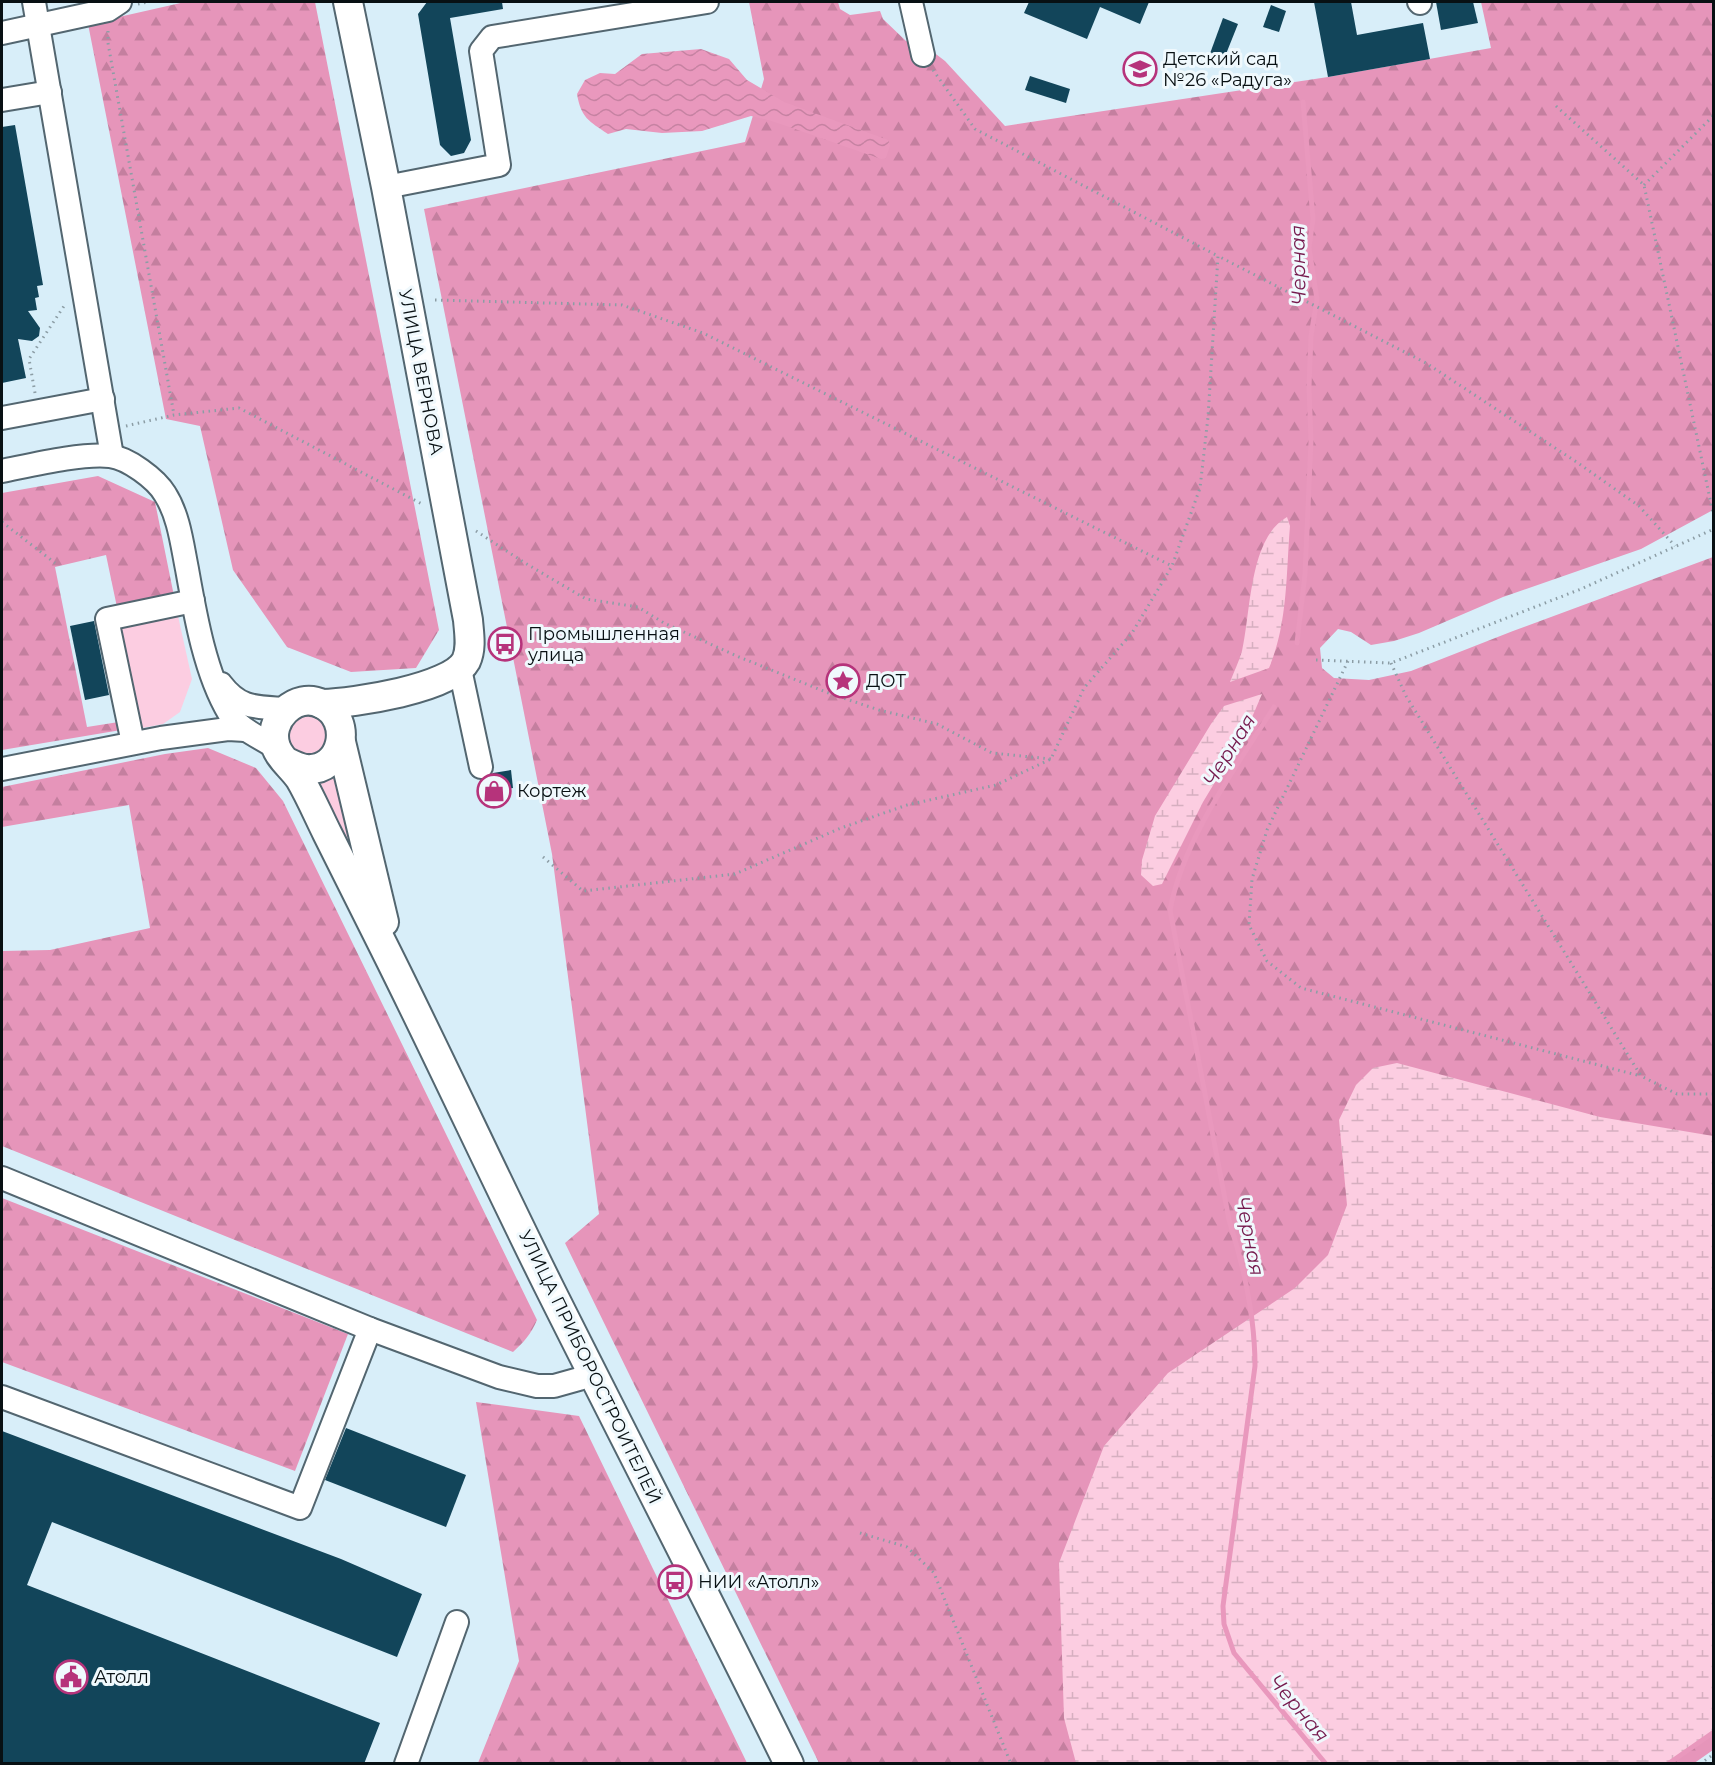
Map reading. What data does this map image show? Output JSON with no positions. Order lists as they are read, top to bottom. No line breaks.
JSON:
{"streets":{"main road":["УЛИЦА ВЕРНОВА","УЛИЦА ПРИБОРОСТРОИТЕЛЕЙ"]},"water":["Черная"],"places":{"school or university":["Детский сад №26 «Радуга»"],"bus stop":["Промышленная улица","НИИ «Атолл»"],"place":["ДОТ"],"shop":["Кортеж"],"public building":["Атолл"]}}
